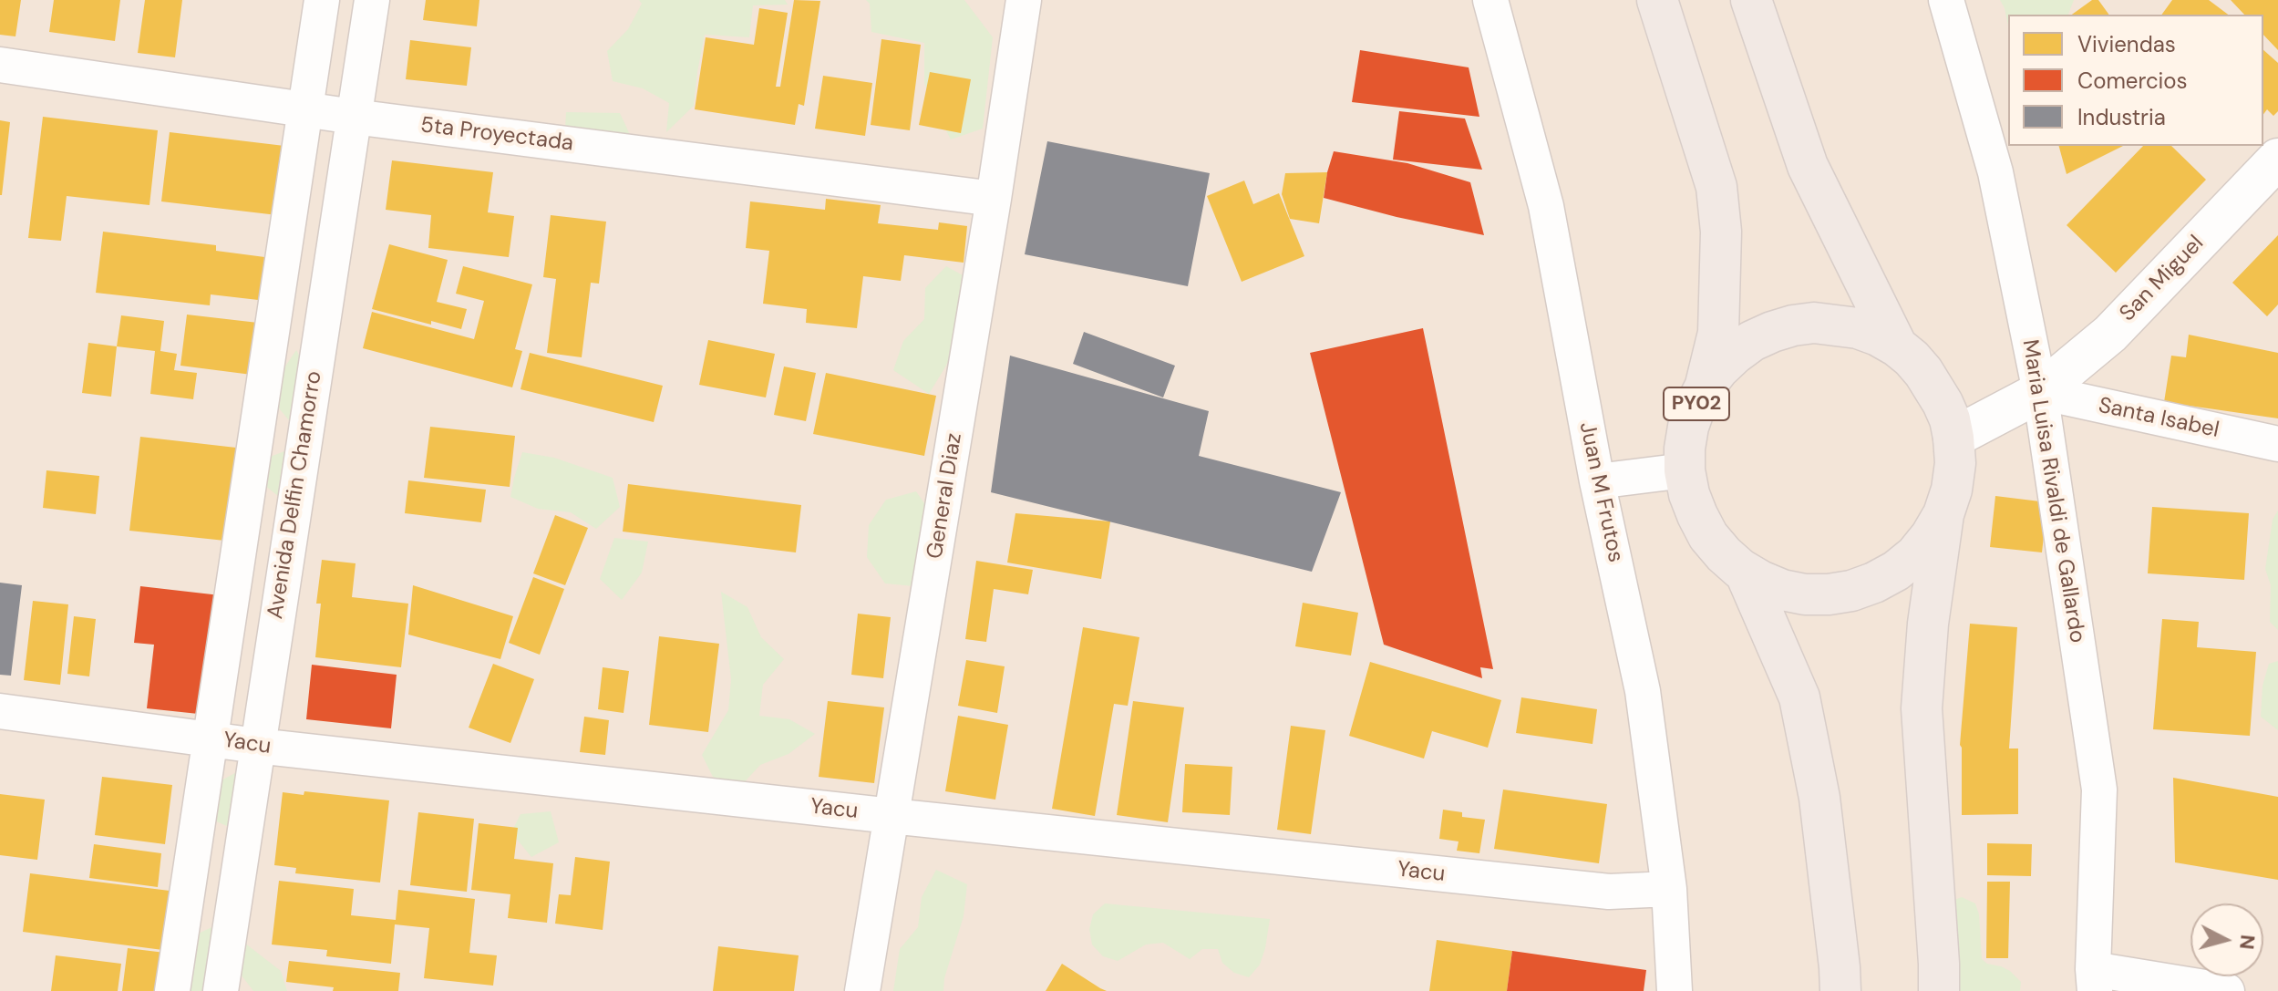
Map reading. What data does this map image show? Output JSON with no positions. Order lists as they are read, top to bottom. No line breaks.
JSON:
{"streets":{"highway":["PY02"],"street":["5ta Proyectada","San Miguel","Santa Isabel","Maria Luisa Rivaldi de Gallardo","Juan M Frutos","Avenida Delfin Chamorro","General Diaz","Yacu"]},"crossings":[["5ta Proyectada","Avenida Delfin Chamorro"],["5ta Proyectada","General Diaz"],["San Miguel","PY02"],["San Miguel","Santa Isabel"],["San Miguel","Maria Luisa Rivaldi de Gallardo"],["Santa Isabel","Maria Luisa Rivaldi de Gallardo"],["Juan M Frutos","Yacu"],["Avenida Delfin Chamorro","Yacu"],["General Diaz","Yacu"]],"legend":["Viviendas","Comercios","Industria"],"north":"right"}
